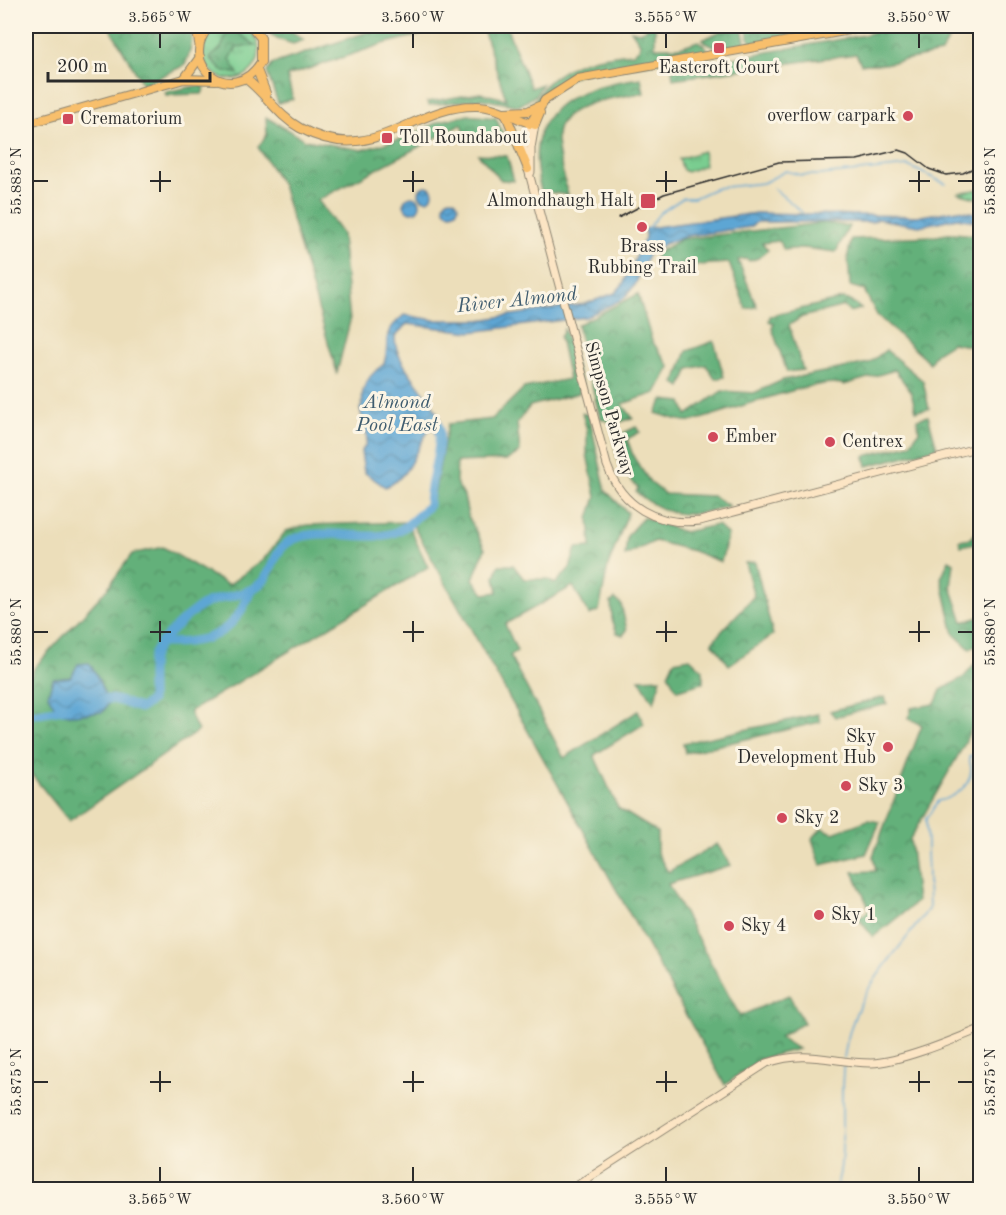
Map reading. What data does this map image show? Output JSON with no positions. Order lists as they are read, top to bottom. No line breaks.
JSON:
{"streets":{"main road":["Simpson Parkway"]},"water":["River Almond","Almond Pool East"],"places":{"transit":["Eastcroft Court","Crematorium","Toll Roundabout","Almondhaugh Halt"],"other":["overflow carpark","Brass Rubbing Trail","Ember","Centrex","Sky Development Hub","Sky 3","Sky 2","Sky 1","Sky 4"]},"scale_bar":"200 m","coordinates":["3.565°W","3.560°W","3.555°W","3.550°W","55.885°N","55.880°N","55.875°N"]}
